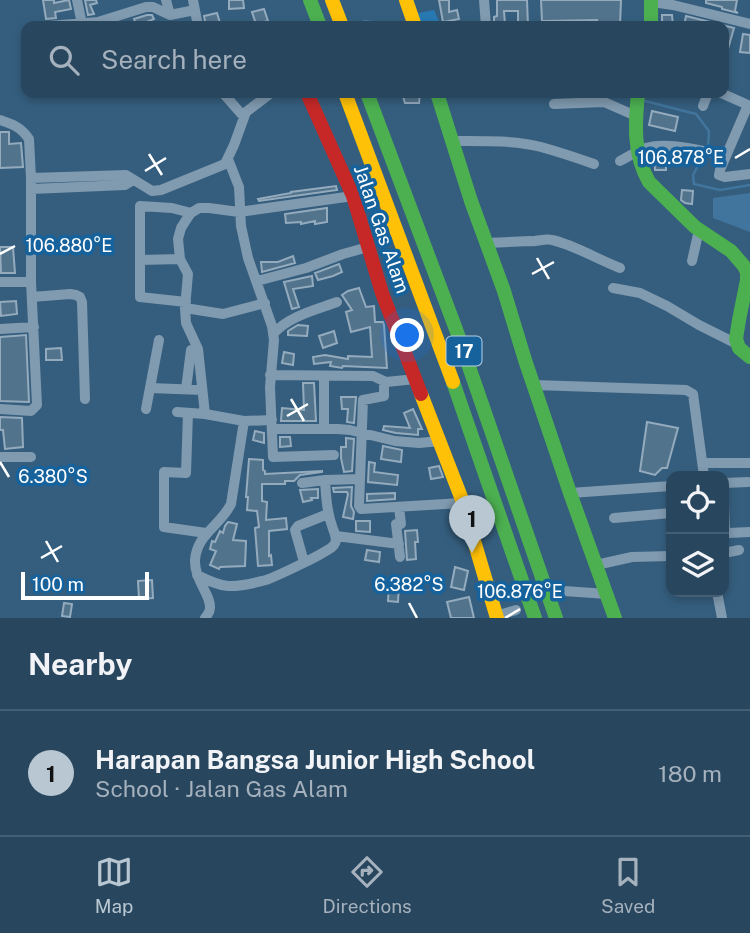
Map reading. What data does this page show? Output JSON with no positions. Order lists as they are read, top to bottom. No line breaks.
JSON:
{"streets":{"main road":["Jalan Gas Alam","17"]},"scale_bar":"100 m","page":{"search":"Search here","pins":"1","scale":"100 m","heading":"Nearby","list":[{"mark":"1","name":"Harapan Bangsa Junior High School","note":"School · Jalan Gas Alam","value":"180 m"}],"nav":["Map","Directions","Saved"]},"coordinates":["106.878°E","106.880°E","6.380°S","6.382°S","106.876°E"]}
